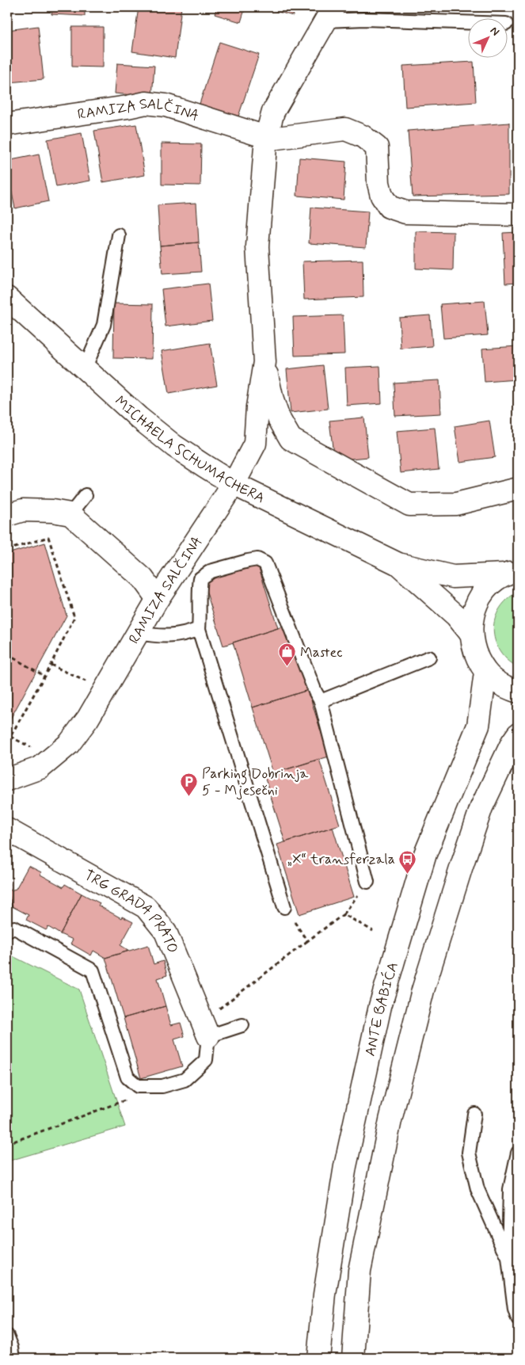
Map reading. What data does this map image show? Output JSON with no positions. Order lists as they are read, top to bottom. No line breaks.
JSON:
{"streets":{"street":["RAMIZA SALČINA","MICHAELA SCHUMACHERA","TRG GRADA PRATO","ANTE BABIĆA"]},"crossings":[["RAMIZA SALČINA","MICHAELA SCHUMACHERA"]],"places":{"shop":["Mastec"],"parking":["Parking Dobrinja 5 - Mjesečni"],"bus stop":["„X“ transferzala"]},"north":"top right"}
